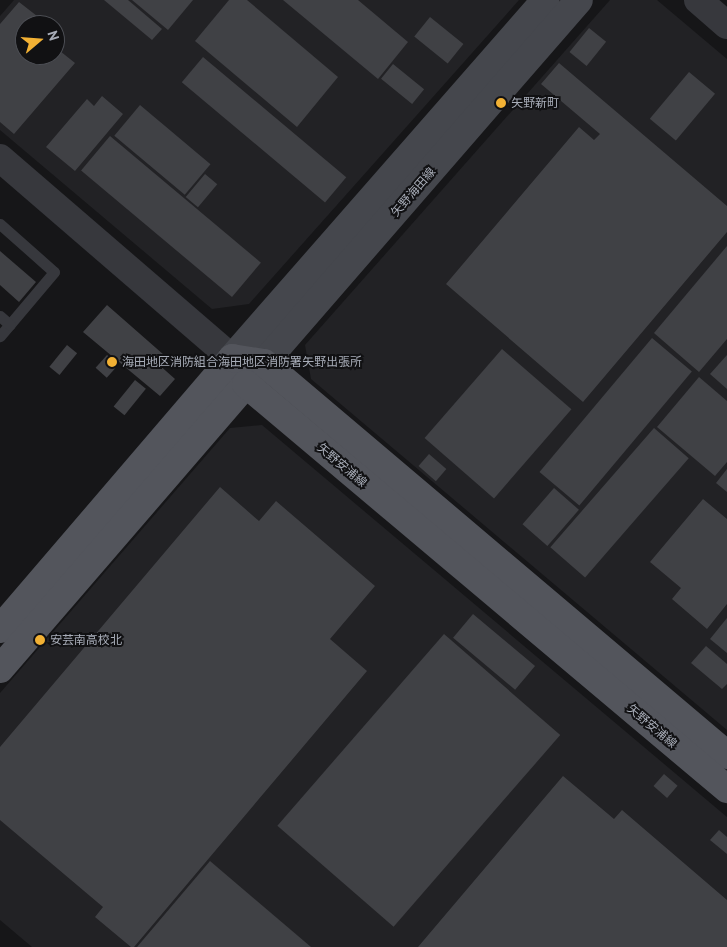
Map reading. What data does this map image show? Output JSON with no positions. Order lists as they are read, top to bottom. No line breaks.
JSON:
{"streets":{"main road":["矢野海田線","矢野安浦線"]},"crossings":[["矢野海田線","矢野安浦線"]],"places":["矢野新町","海田地区消防組合海田地区消防署矢野出張所","安芸南高校北"],"north":"right"}
